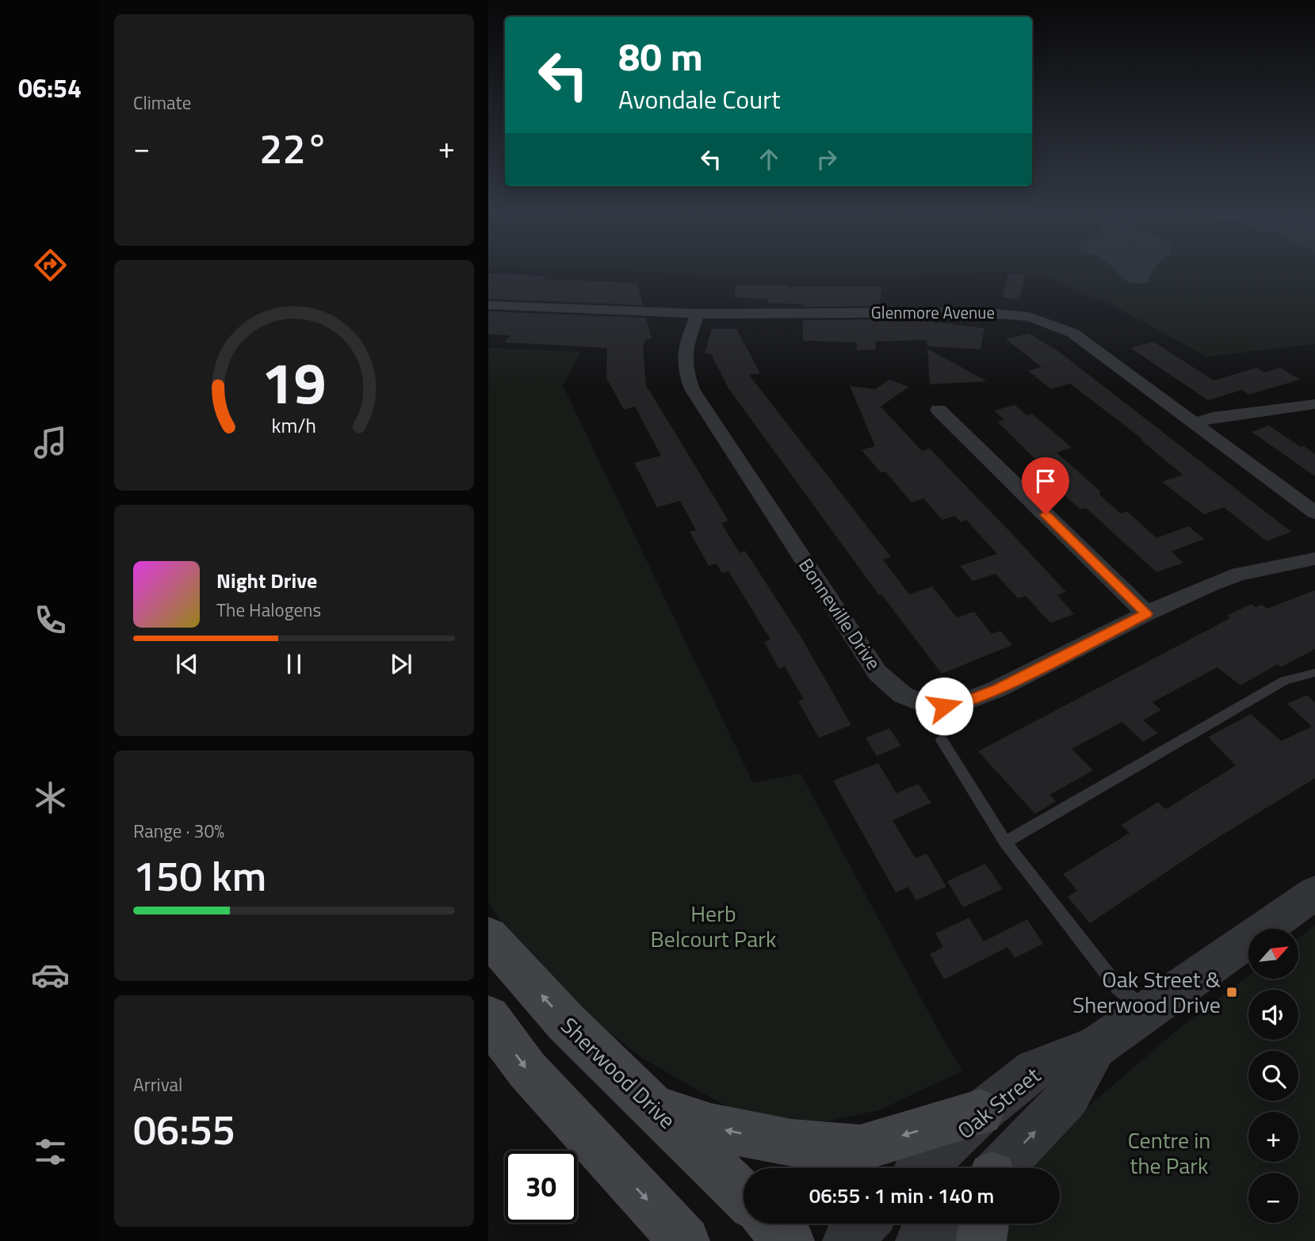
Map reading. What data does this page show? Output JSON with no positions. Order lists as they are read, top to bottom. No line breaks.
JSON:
{"streets":{"main road":["Sherwood Drive"],"street":["Glenmore Avenue","Bonneville Drive","Oak Street"]},"crossings":[["Glenmore Avenue","Bonneville Drive"]],"parks":["Herb Belcourt Park","Centre in the Park"],"places":{"transit":["Oak Street & Sherwood Drive"]},"north":"top right","page":{"tabs":"06:54","tile":["Climate",["Range · 30%","150 km"],["Arrival","06:55"]],"turn":["80 m","Avondale Court"],"heat":["−","22°","+"],"song":["Night Drive","The Halogens"],"map_buttons":["+","−"],"limit":"30","trip":"06:55 · 1 min · 140 m","gauge":["19","km/h"]}}
